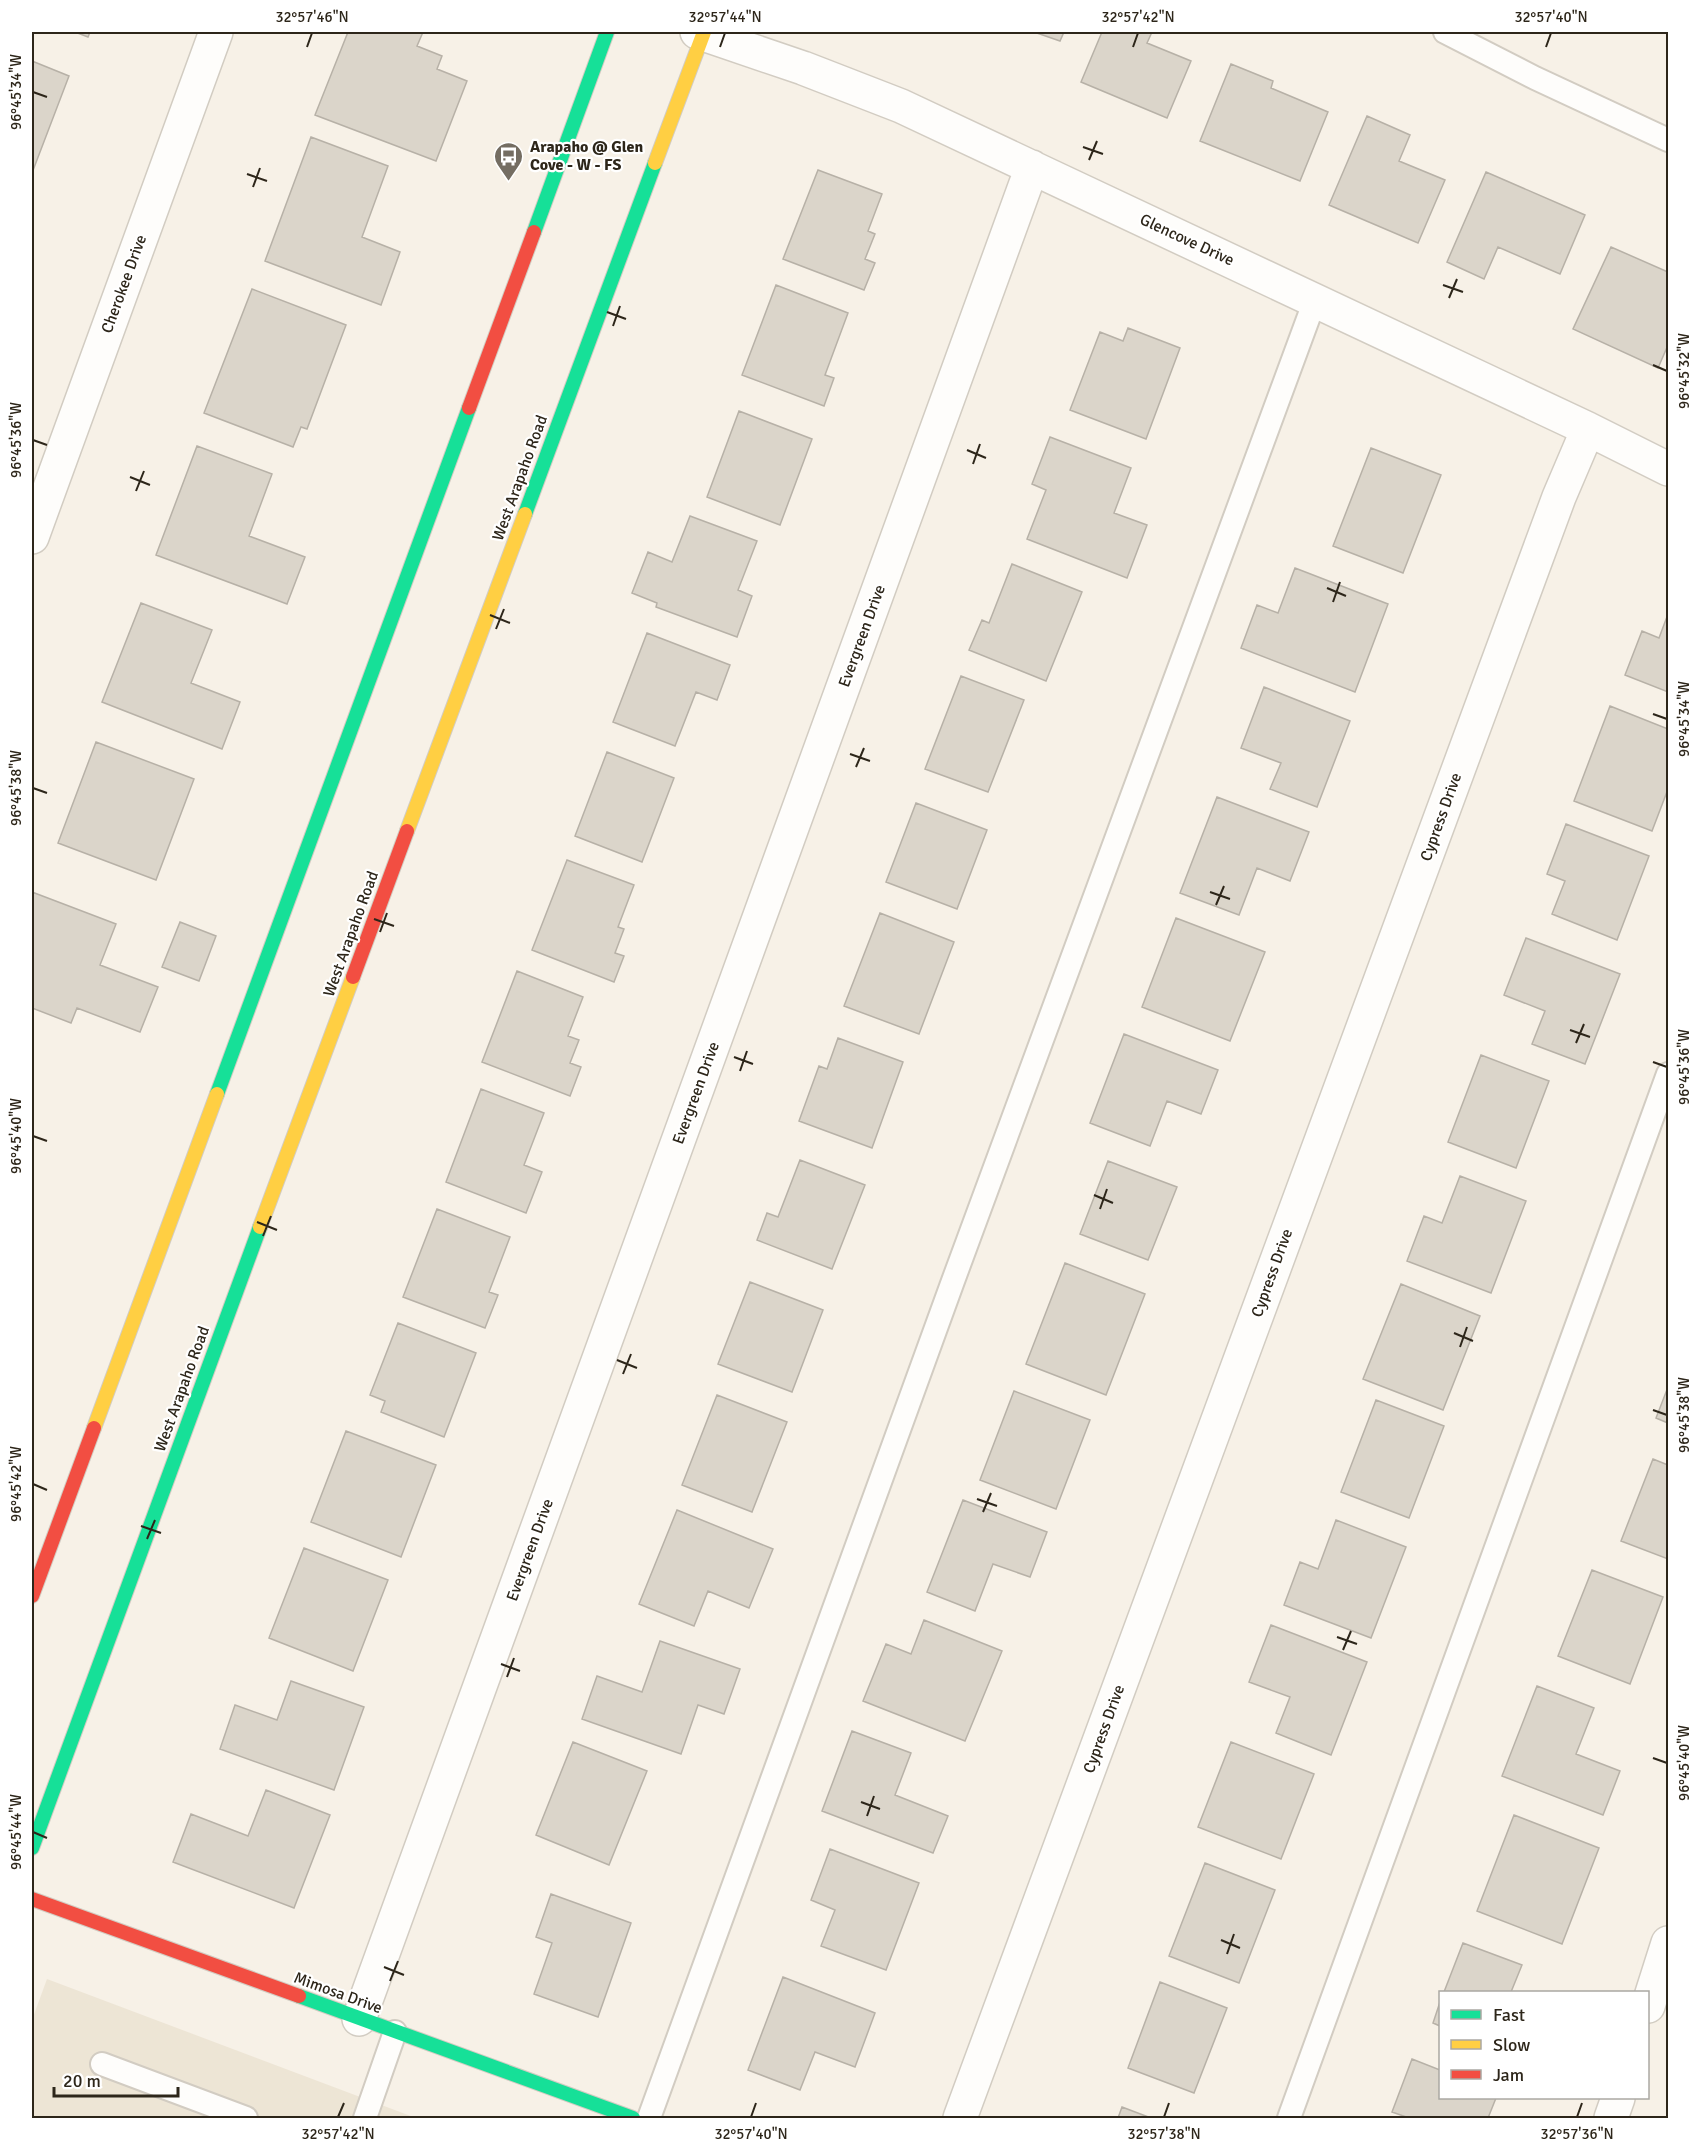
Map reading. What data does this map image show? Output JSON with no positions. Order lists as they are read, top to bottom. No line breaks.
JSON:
{"streets":{"main road":["West Arapaho Road","Mimosa Drive"],"street":["Glencove Drive","Cherokee Drive","Evergreen Drive","Cypress Drive"]},"crossings":[["Glencove Drive","West Arapaho Road"],["Glencove Drive","Evergreen Drive"],["Glencove Drive","Cypress Drive"],["Evergreen Drive","Mimosa Drive"]],"places":{"bus stop":["Arapaho @ Glen Cove - W - FS"]},"legend":["Fast","Slow","Jam"],"scale_bar":"20 m","coordinates":["32°57'46\"N","32°57'44\"N","32°57'42\"N","32°57'40\"N","96°45'34\"W","96°45'32\"W","96°45'36\"W","96°45'38\"W","96°45'40\"W","96°45'42\"W","96°45'44\"W","32°57'38\"N","32°57'36\"N"]}
